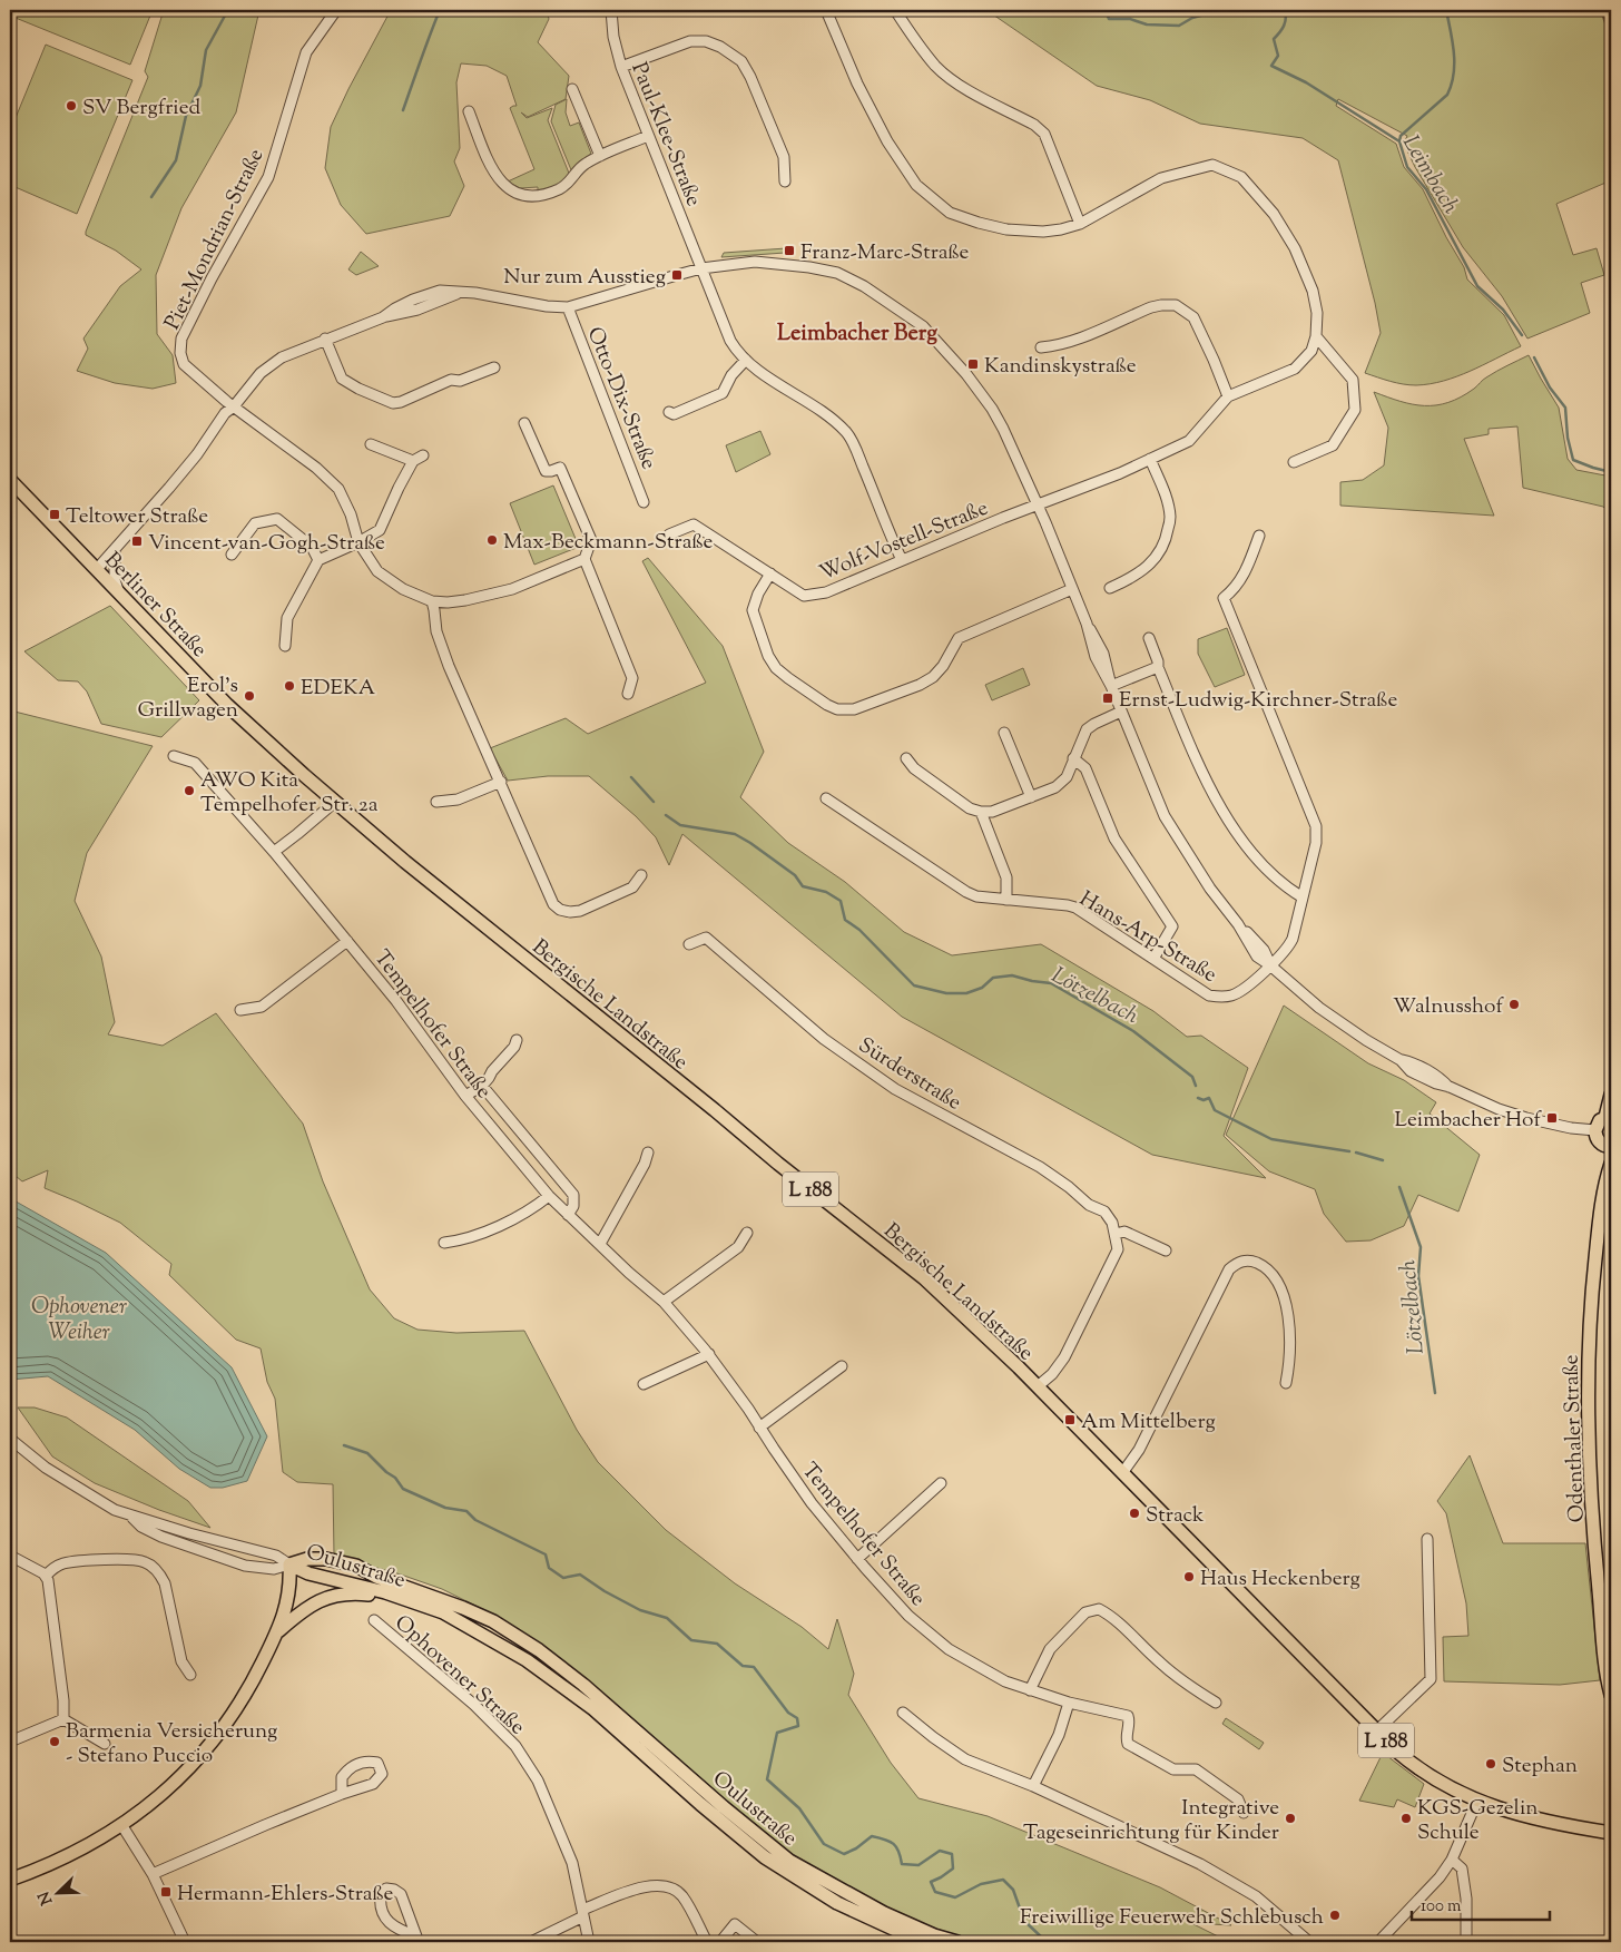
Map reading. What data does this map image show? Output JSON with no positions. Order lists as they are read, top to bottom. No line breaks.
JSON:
{"streets":{"main road":["Berliner Straße","Bergische Landstraße","L 188","Odenthaler Straße","Oulustraße"],"street":["Paul-Klee-Straße","Piet-Mondrian-Straße","Otto-Dix-Straße","Wolf-Vostell-Straße","Hans-Arp-Straße","Tempelhofer Straße","Sürderstraße","Ophovener Straße"]},"crossings":[["Berliner Straße","Bergische Landstraße"]],"districts":["Leimbacher Berg"],"water":["Leimbach","Lötzelbach","Ophovener Weiher"],"places":{"other":["SV Bergfried","Max-Beckmann-Straße","EDEKA","Erol's Grillwagen","AWO Kita Tempelhofer Str. 2a","Walnusshof","Strack","Haus Heckenberg","Barmenia Versicherung - Stefano Puccio","Stephan","Integrative Tageseinrichtung für Kinder","KGS-Gezelin Schule","Freiwillige Feuerwehr Schlebusch"],"transit":["Franz-Marc-Straße","Nur zum Ausstieg","Kandinskystraße","Teltower Straße","Vincent-van-Gogh-Straße","Ernst-Ludwig-Kirchner-Straße","Leimbacher Hof","Am Mittelberg","Hermann-Ehlers-Straße"]},"scale_bar":"100 m","north":"bottom left"}
